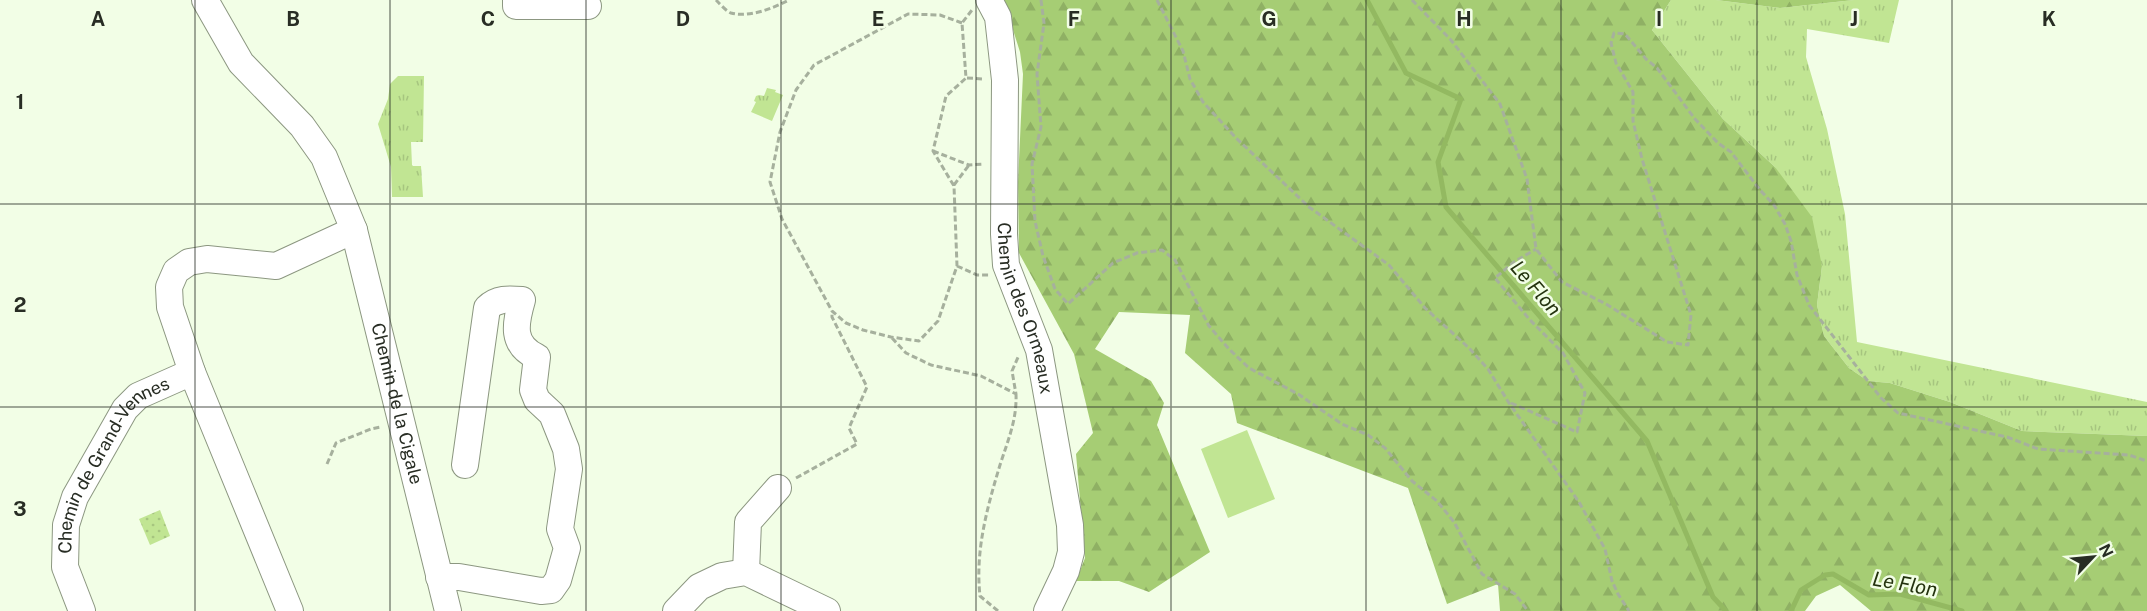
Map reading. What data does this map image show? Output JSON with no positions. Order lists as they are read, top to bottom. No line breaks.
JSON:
{"streets":{"street":["Chemin des Ormeaux","Chemin de la Cigale","Chemin de Grand-Vennes"]},"crossings":[["Chemin de la Cigale","Chemin de Grand-Vennes"]],"water":["Le Flon"],"north":"top right","grid":{"columns":["A","B","C","D","E","F","G","H","I","J","K"],"rows":["1","2","3"]}}
